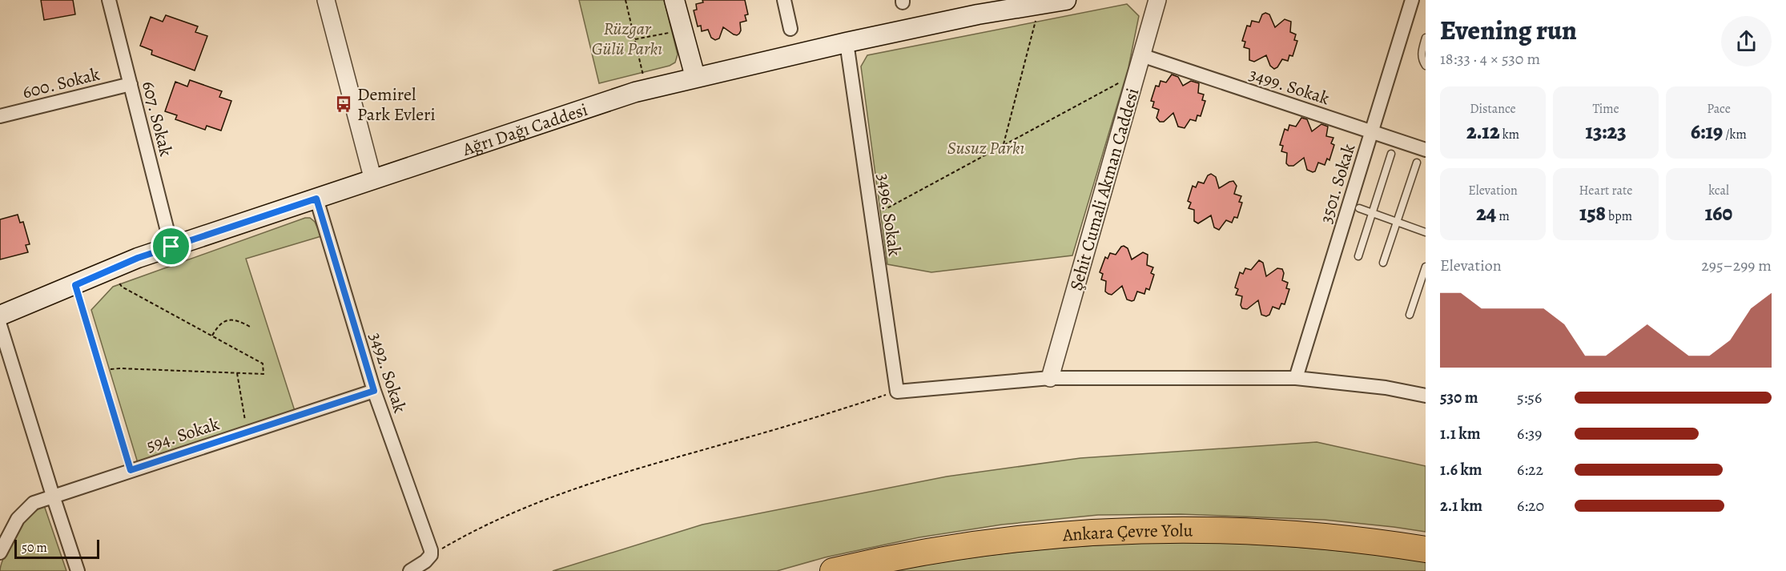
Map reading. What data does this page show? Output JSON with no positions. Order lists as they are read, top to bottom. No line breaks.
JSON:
{"streets":{"highway":["Ankara Çevre Yolu"],"main road":["Ağrı Dağı Caddesi"],"street":["600. Sokak","3499. Sokak","607. Sokak","3501. Sokak","Şehit Cumali Akman Caddesi","3496. Sokak","3492. Sokak","594. Sokak"]},"crossings":[["600. Sokak","607. Sokak"],["3499. Sokak","3501. Sokak"],["3499. Sokak","Şehit Cumali Akman Caddesi"],["607. Sokak","Ağrı Dağı Caddesi"],["Ağrı Dağı Caddesi","3496. Sokak"],["Ağrı Dağı Caddesi","3492. Sokak"],["3492. Sokak","594. Sokak"]],"parks":["Rüzgar Gülü Parkı","Susuz Parkı"],"places":{"bus stop":["Demirel Park Evleri"]},"scale_bar":"50 m","page":{"heading":["Evening run","18:33 · 4 × 530 m"],"stats":[["Distance","2.12 km"],["Time","13:23"],["Pace","6:19 /km"],["Elevation","24 m"],["Heart rate","158 bpm"],["kcal","160"]],"chart":["Elevation","295–299 m"],"list":[{"name":"530 m","note":"5:56"},{"name":"1.1 km","note":"6:39"},{"name":"1.6 km","note":"6:22"},{"name":"2.1 km","note":"6:20"}],"scale":"50 m"}}
